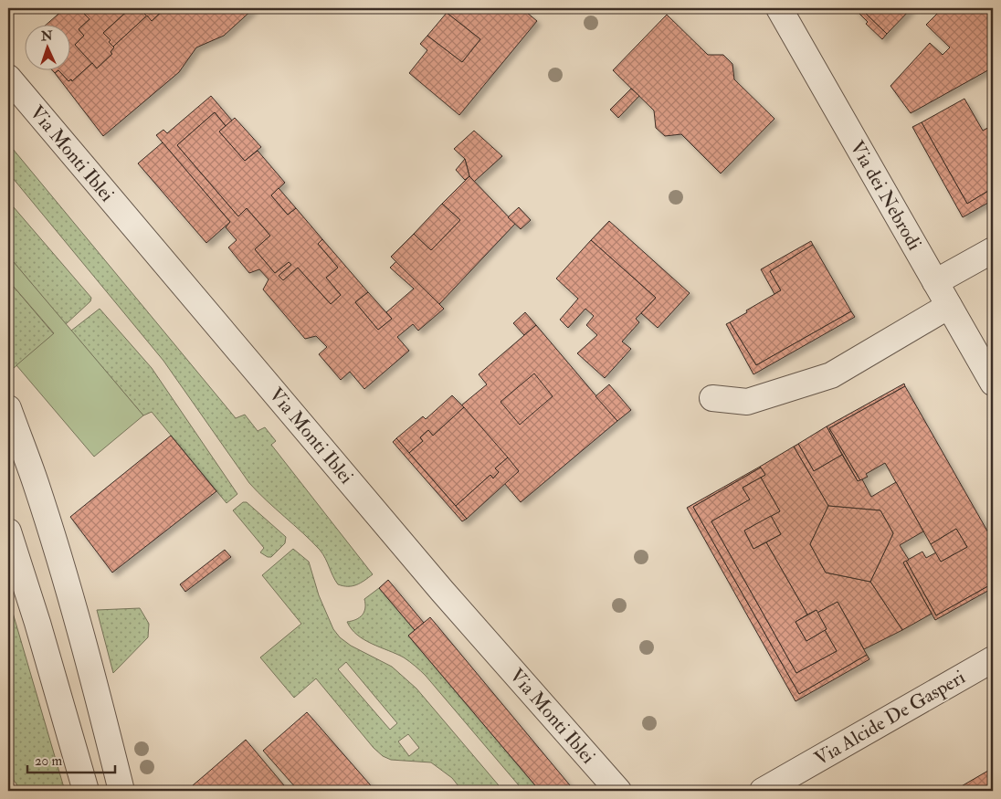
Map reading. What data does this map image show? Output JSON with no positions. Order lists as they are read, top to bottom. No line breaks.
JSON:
{"streets":{"street":["Via Monti Iblei","Via dei Nebrodi","Via Alcide De Gasperi"]},"scale_bar":"20 m","north":"top"}
